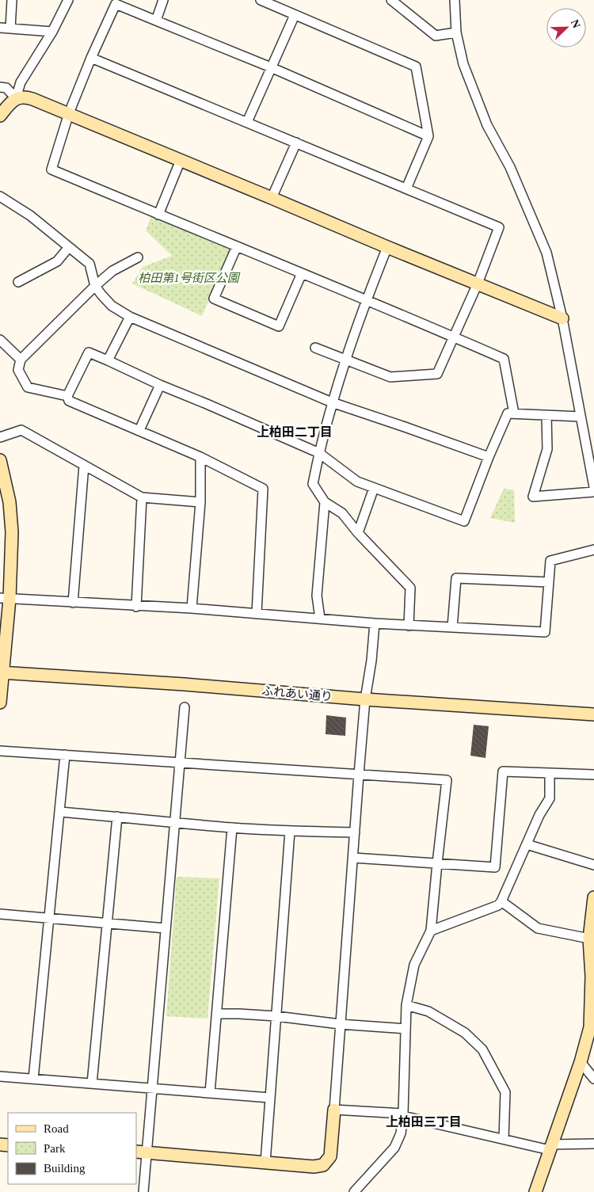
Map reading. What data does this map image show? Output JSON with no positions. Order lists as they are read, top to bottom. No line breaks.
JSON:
{"streets":{"street":["ふれあい通り"]},"districts":["上柏田二丁目","上柏田三丁目"],"parks":["柏田第1号街区公園"],"legend":["Road","Park","Building"],"north":"top right"}
